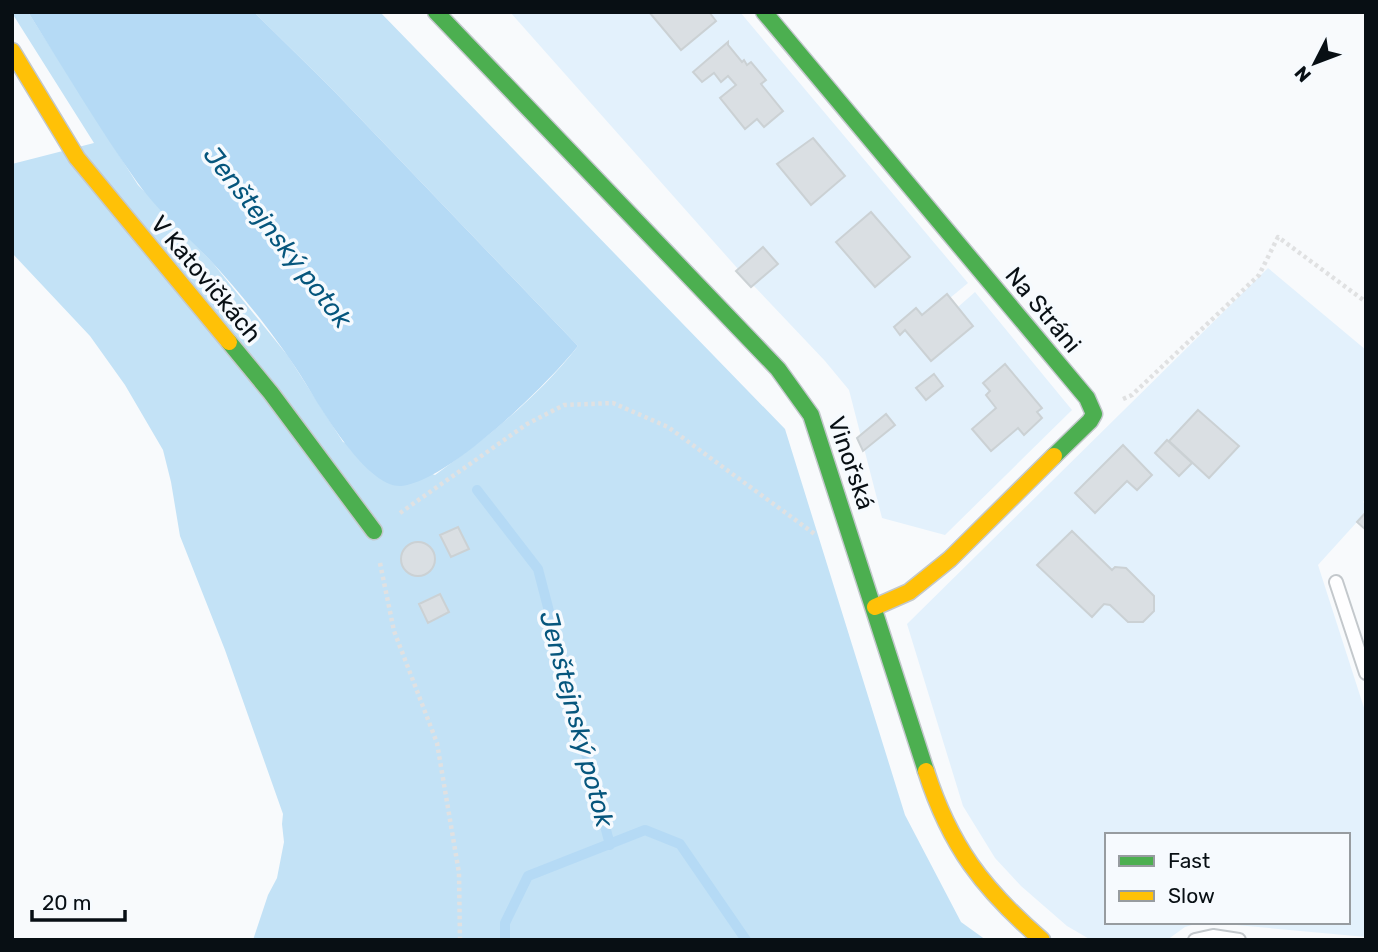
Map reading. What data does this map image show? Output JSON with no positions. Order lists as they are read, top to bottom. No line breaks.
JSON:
{"streets":{"street":["V Katovičkách","Na Stráni","Vinořská"]},"water":["Jenštejnský potok"],"legend":["Fast","Slow"],"scale_bar":"20 m","north":"bottom left"}
